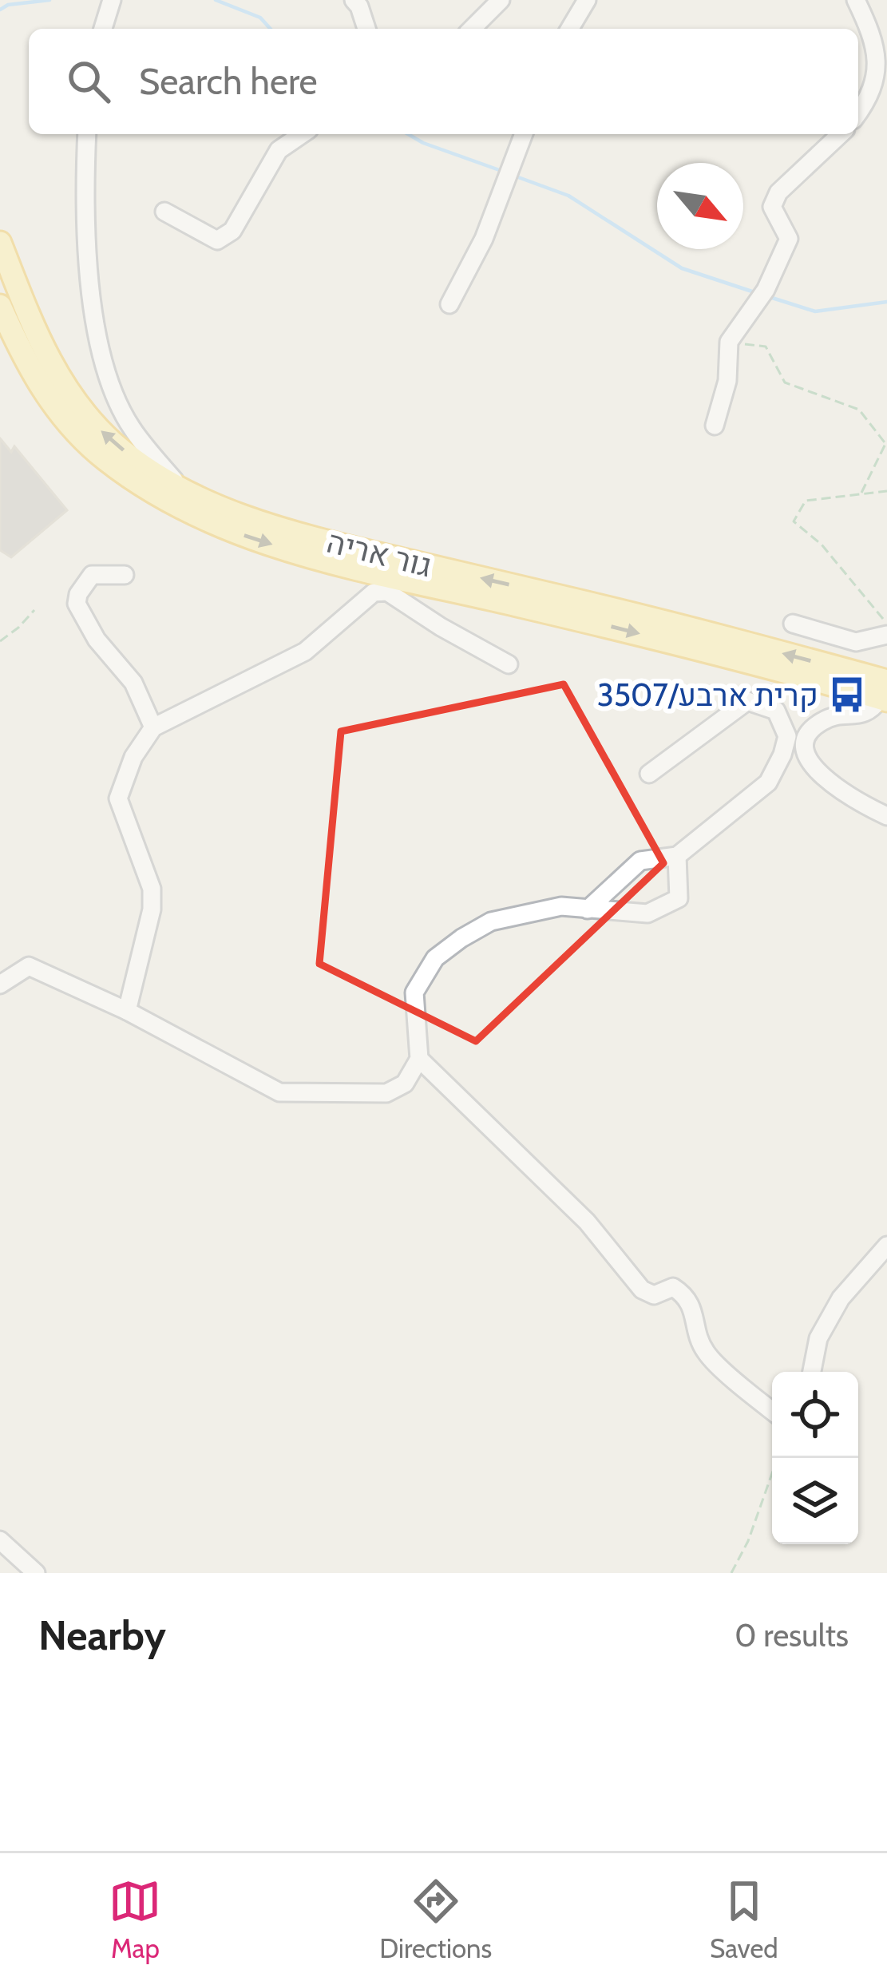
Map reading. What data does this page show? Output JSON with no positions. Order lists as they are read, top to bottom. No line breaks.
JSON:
{"streets":{"main road":["גור אריה"]},"places":{"bus stop":["קרית ארבע/3507"]},"north":"bottom right","page":{"search":"Search here","heading":["Nearby","0 results"],"nav":["Map","Directions","Saved"]}}
